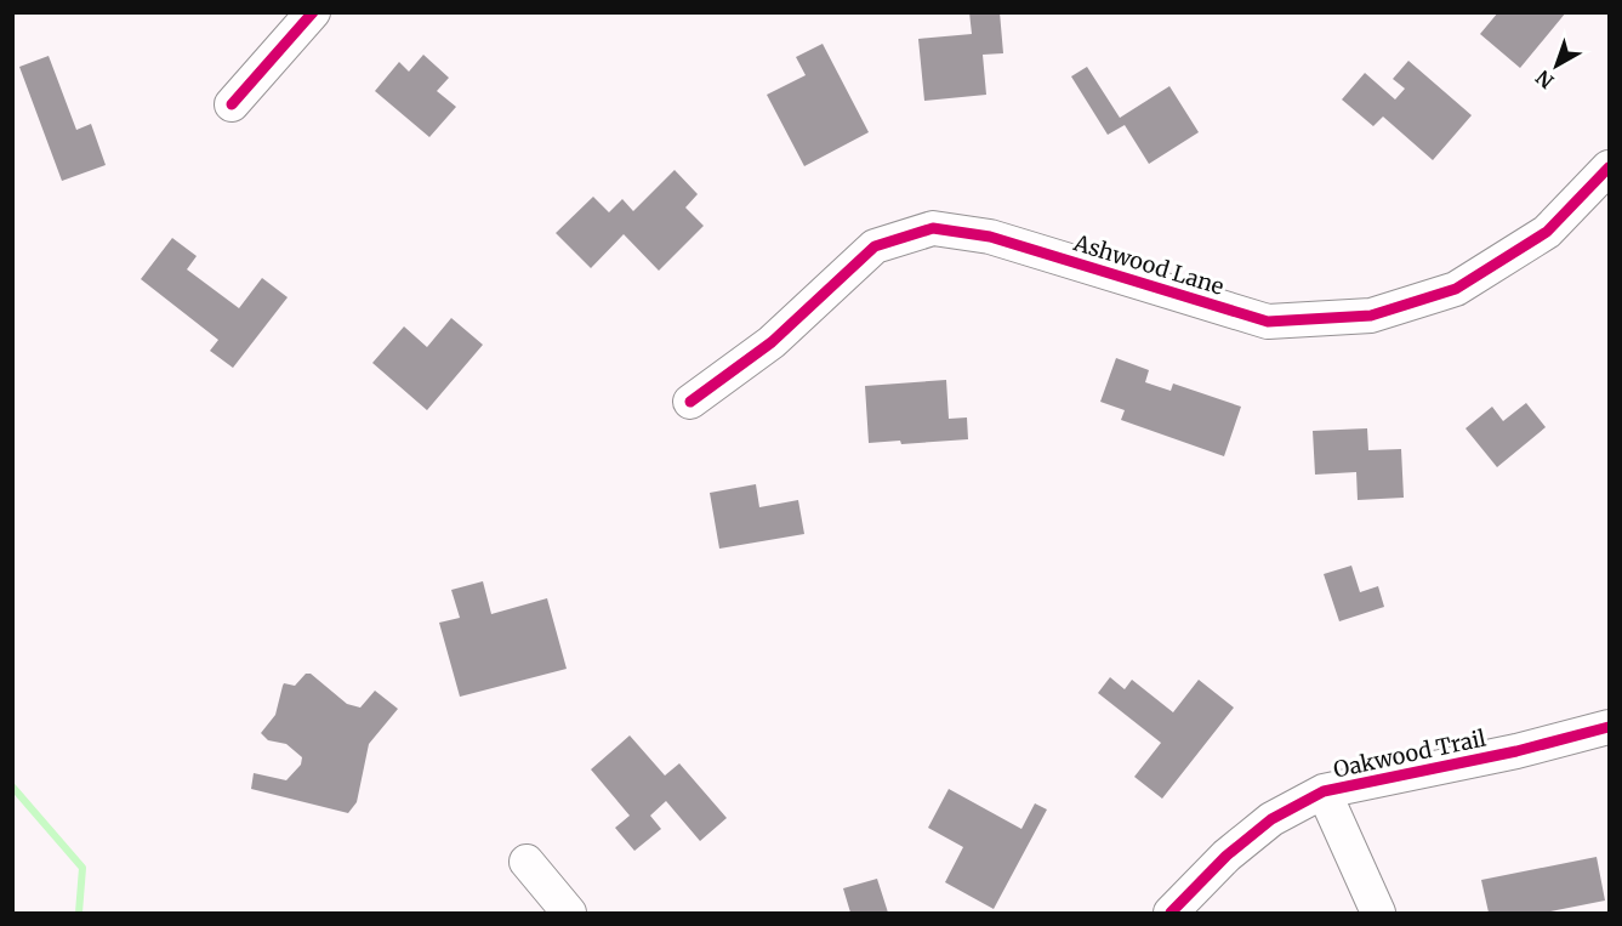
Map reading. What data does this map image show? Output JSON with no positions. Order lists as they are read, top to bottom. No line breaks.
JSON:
{"streets":{"street":["Ashwood Lane","Oakwood Trail"]},"north":"bottom left"}
